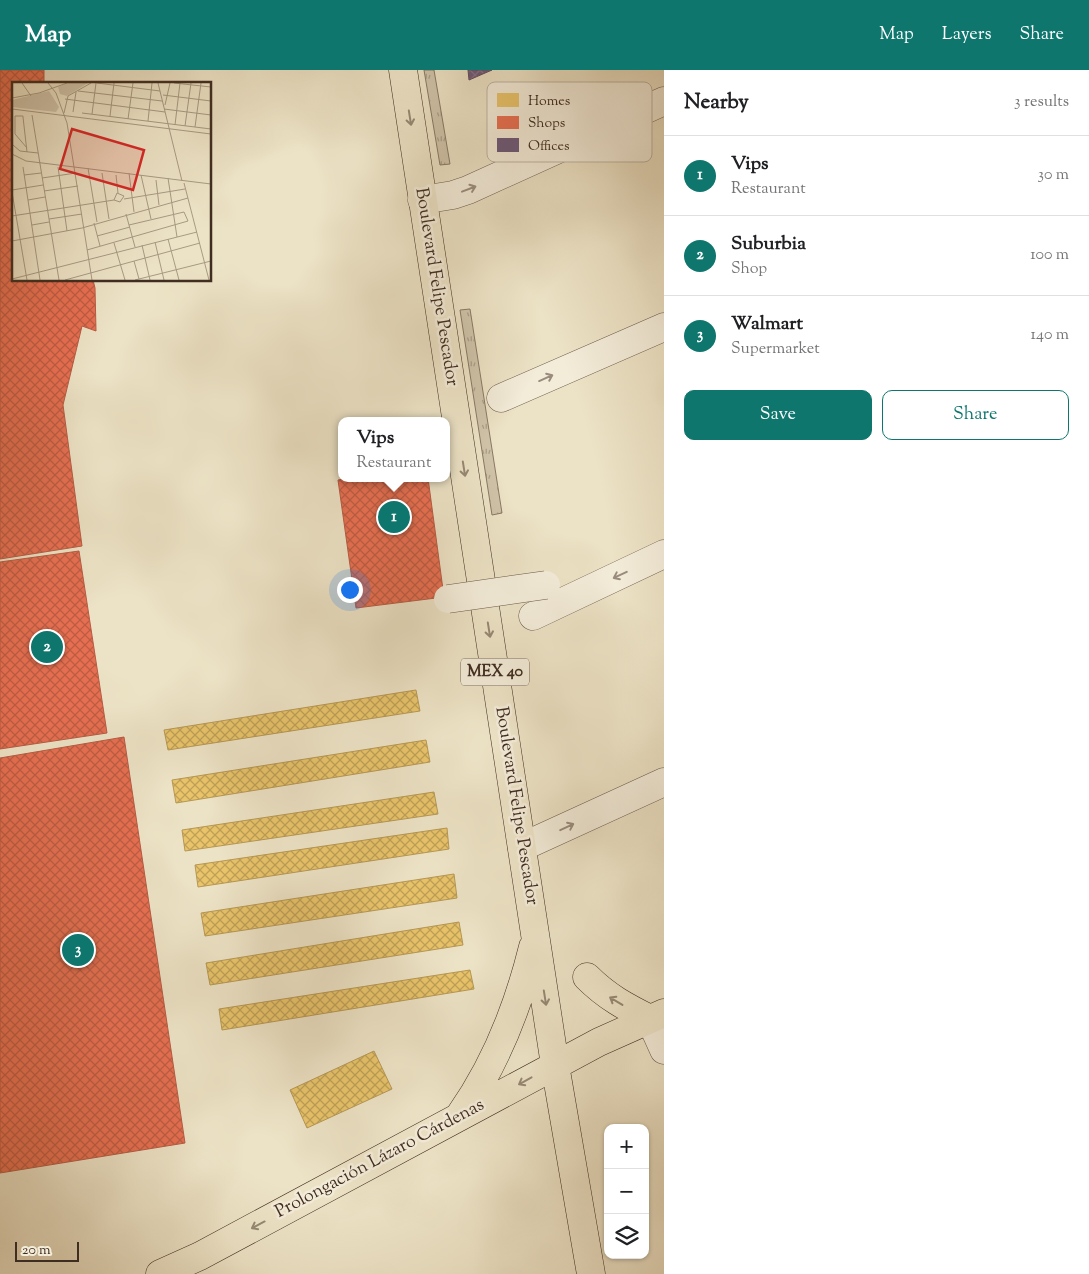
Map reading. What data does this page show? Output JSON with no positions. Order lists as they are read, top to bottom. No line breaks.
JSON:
{"streets":{"main road":["Boulevard Felipe Pescador","MEX 40","Prolongación Lázaro Cárdenas"]},"crossings":[["Boulevard Felipe Pescador","Prolongación Lázaro Cárdenas"]],"one_way":["Boulevard Felipe Pescador","Prolongación Lázaro Cárdenas"],"legend":["Homes","Shops","Offices"],"scale_bar":"20 m","page":{"header":"Map","nav":["Map","Layers","Share"],"heading":["Nearby","3 results"],"list":[{"mark":"1","name":"Vips","note":"Restaurant","value":"30 m"},{"mark":"2","name":"Suburbia","note":"Shop","value":"100 m"},{"mark":"3","name":"Walmart","note":"Supermarket","value":"140 m"}],"buttons":["Save","Share"],"popup":["Vips","Restaurant"],"pins":["1","2","3"],"map_buttons":["+","−"],"scale":"20 m"}}
